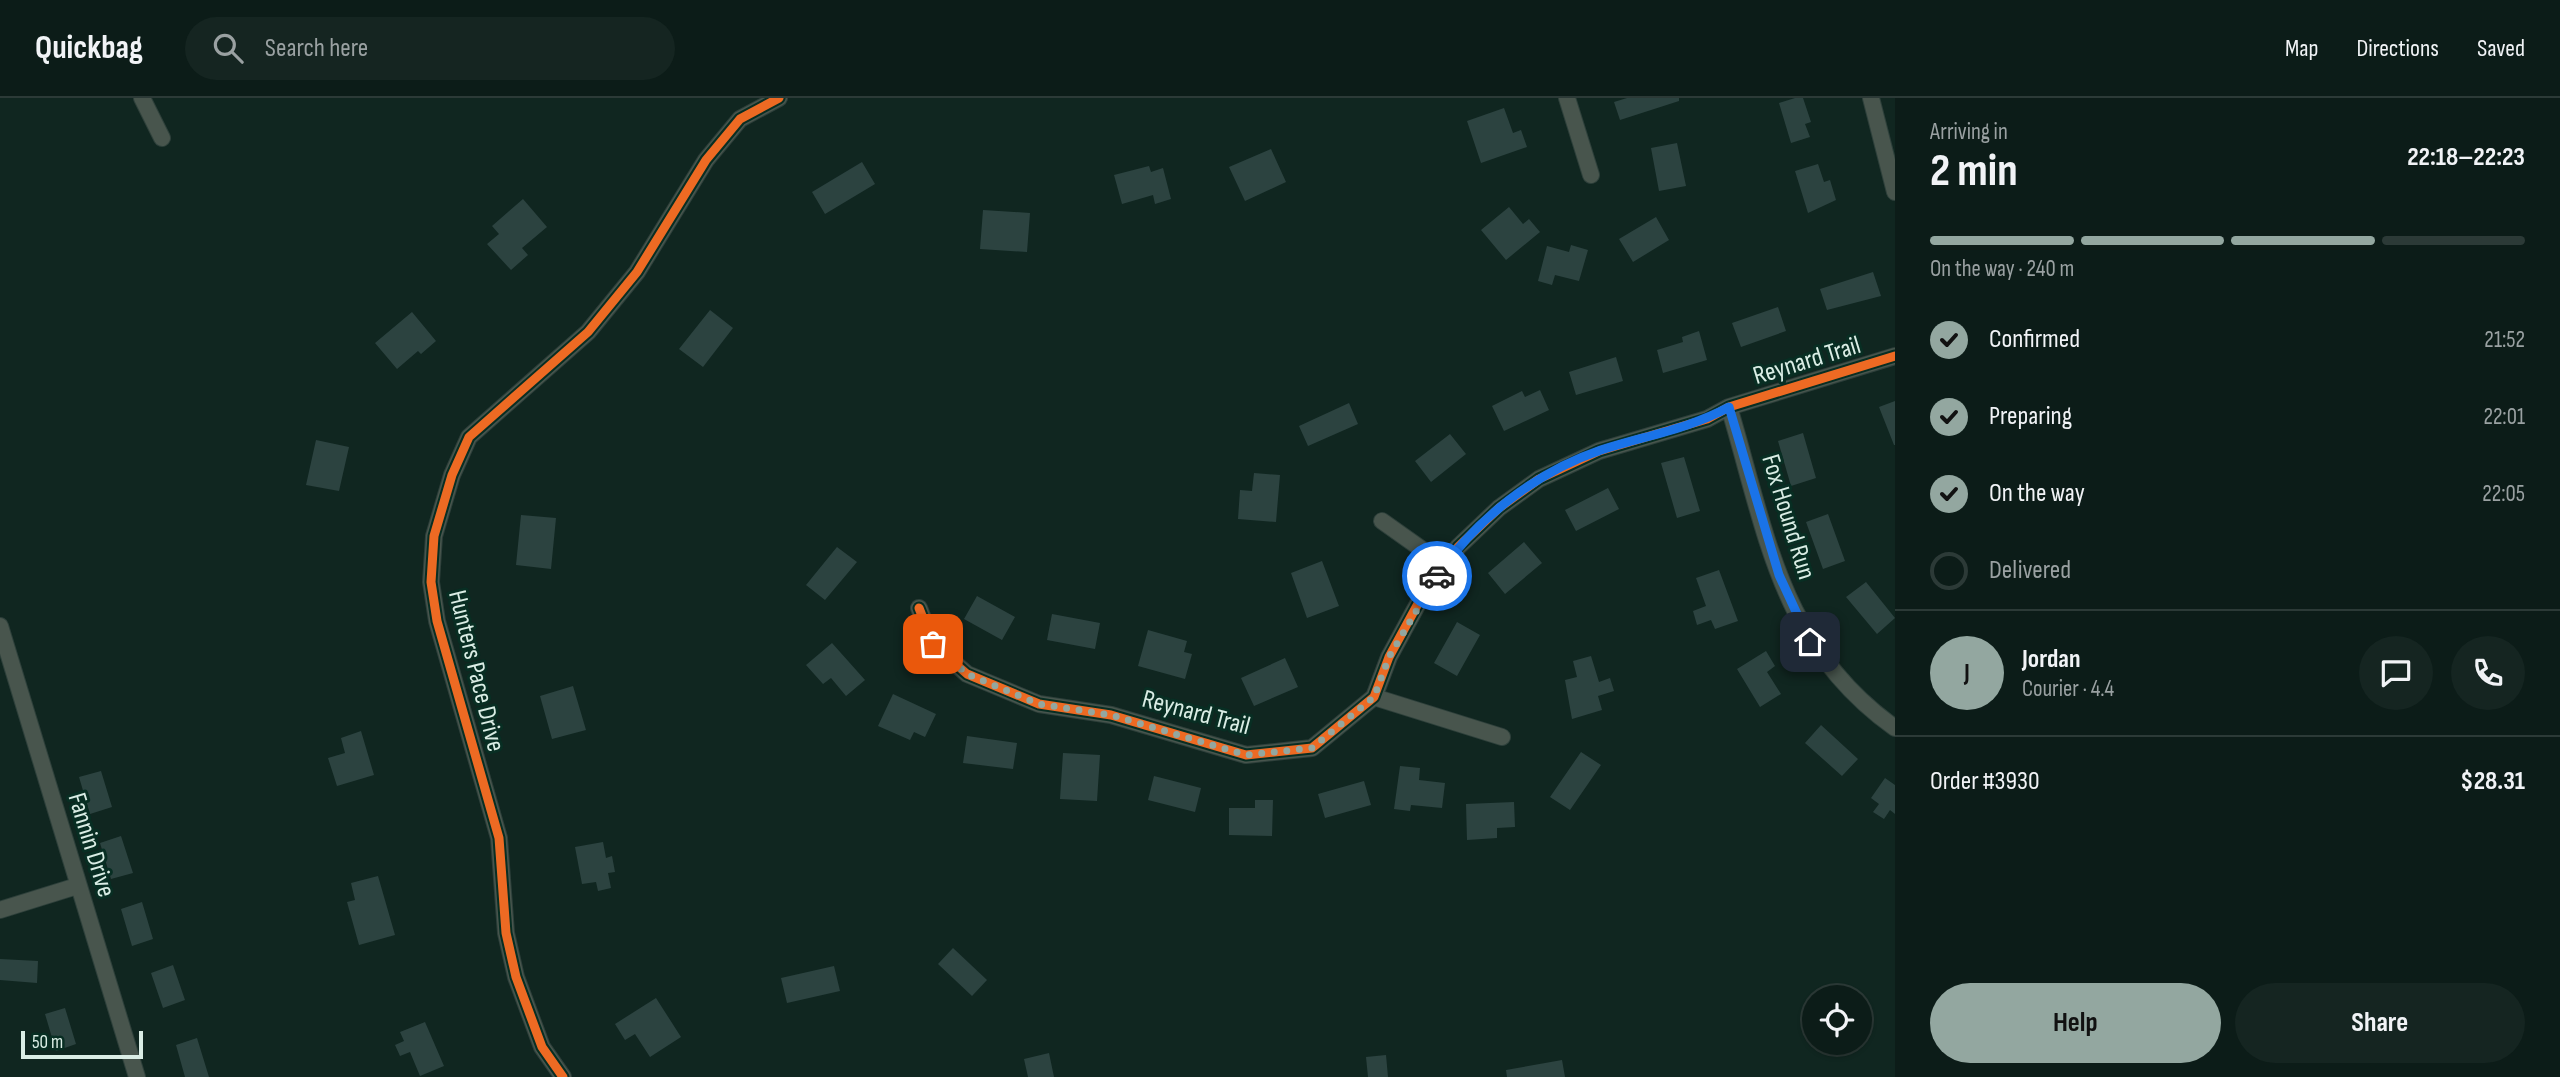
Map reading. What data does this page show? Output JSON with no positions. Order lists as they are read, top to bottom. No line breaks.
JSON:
{"streets":{"street":["Reynard Trail","Fox Hound Run","Hunters Pace Drive","Fannin Drive"]},"crossings":[["Reynard Trail","Fox Hound Run"]],"scale_bar":"50 m","page":{"header":"Quickbag","search":"Search here","nav":["Map","Directions","Saved"],"heading":["2 min","Arriving in","22:18–22:23"],"panel":["Jordan","Courier · 4.4","Order #3930","$28.31"],"bar":"On the way · 240 m","list":[["Confirmed","21:52"],["Preparing","22:01"],["On the way","22:05"],"Delivered"],"round":"J","buttons":["Help","Share"],"scale":"50 m"}}
